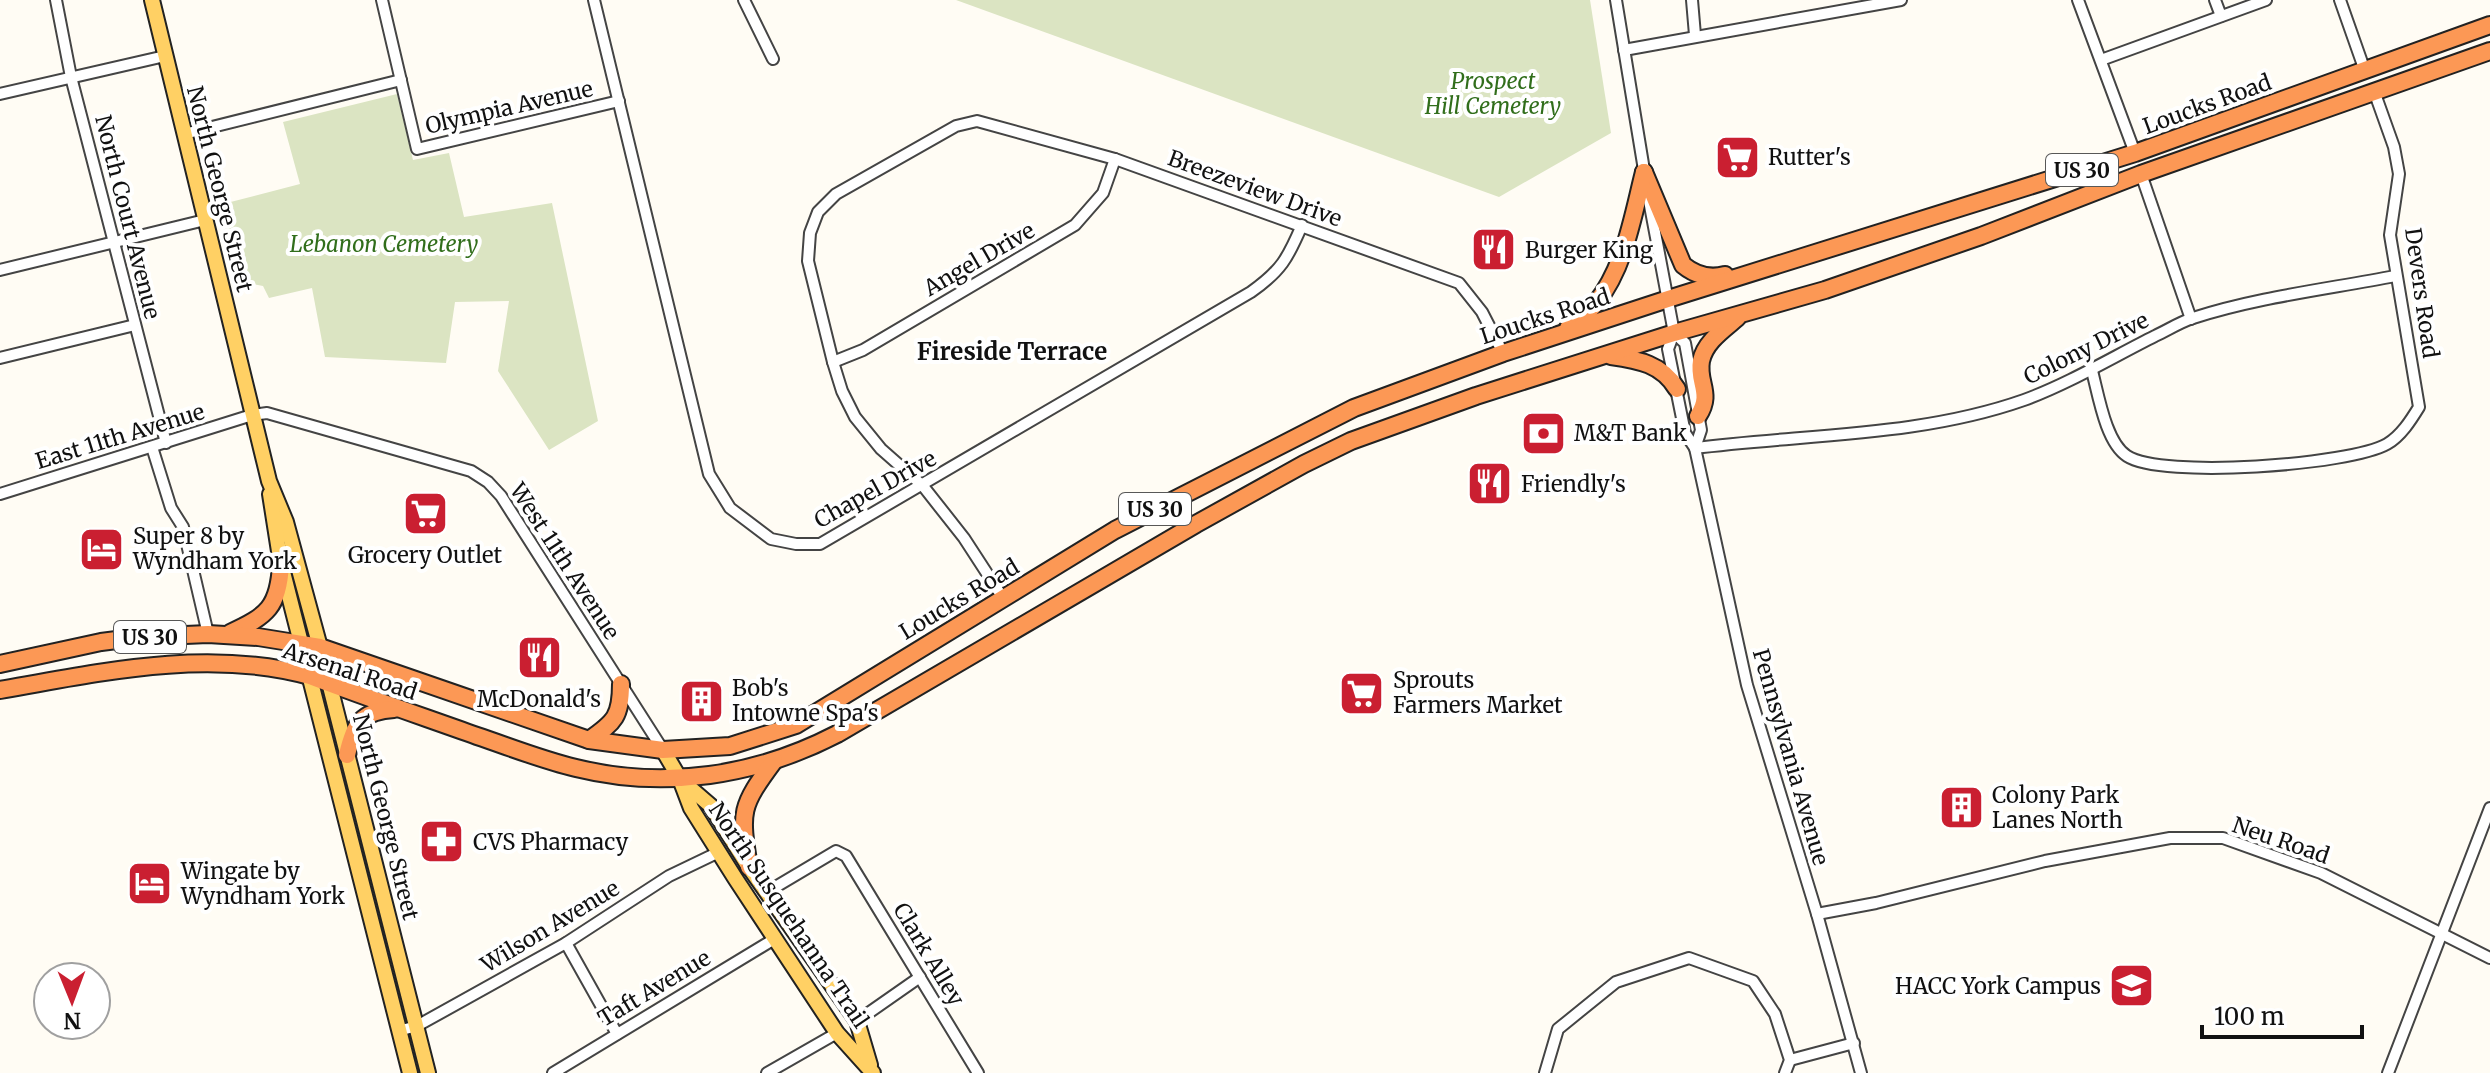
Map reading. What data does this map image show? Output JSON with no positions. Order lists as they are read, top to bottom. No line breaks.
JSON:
{"streets":{"highway":["Loucks Road","US 30","Arsenal Road"],"main road":["North George Street","North Susquehanna Trail"],"street":["Olympia Avenue","Breezeview Drive","North Court Avenue","Angel Drive","Devers Road","Colony Drive","East 11th Avenue","Chapel Drive","West 11th Avenue","Pennsylvania Avenue","Neu Road","Wilson Avenue","Clark Alley","Taft Avenue"]},"crossings":[["Loucks Road","Breezeview Drive"],["Loucks Road","Devers Road"],["Loucks Road","West 11th Avenue"],["Loucks Road","Arsenal Road"],["Loucks Road","Pennsylvania Avenue"],["Loucks Road","North Susquehanna Trail"],["Olympia Avenue","Chapel Drive"],["Breezeview Drive","Angel Drive"],["Breezeview Drive","Chapel Drive"],["North George Street","East 11th Avenue"],["North George Street","West 11th Avenue"],["North George Street","Arsenal Road"],["North George Street","Wilson Avenue"],["North Court Avenue","East 11th Avenue"],["Devers Road","Colony Drive"],["Colony Drive","Pennsylvania Avenue"],["East 11th Avenue","West 11th Avenue"],["West 11th Avenue","Arsenal Road"],["West 11th Avenue","North Susquehanna Trail"],["Arsenal Road","North Susquehanna Trail"],["Pennsylvania Avenue","Neu Road"],["North Susquehanna Trail","Wilson Avenue"],["North Susquehanna Trail","Clark Alley"],["North Susquehanna Trail","Taft Avenue"]],"districts":["Fireside Terrace"],"parks":["Prospect Hill Cemetery","Lebanon Cemetery"],"places":{"supermarket":["Rutter's","Grocery Outlet","Sprouts Farmers Market"],"restaurant":["Burger King","Friendly's","McDonald's"],"bank":["M&T Bank"],"hotel":["Super 8 by Wyndham York","Wingate by Wyndham York"],"building":["Bob's Intowne Spa's","Colony Park Lanes North"],"pharmacy":["CVS Pharmacy"],"school or university":["HACC York Campus"]},"scale_bar":"100 m","north":"bottom"}
